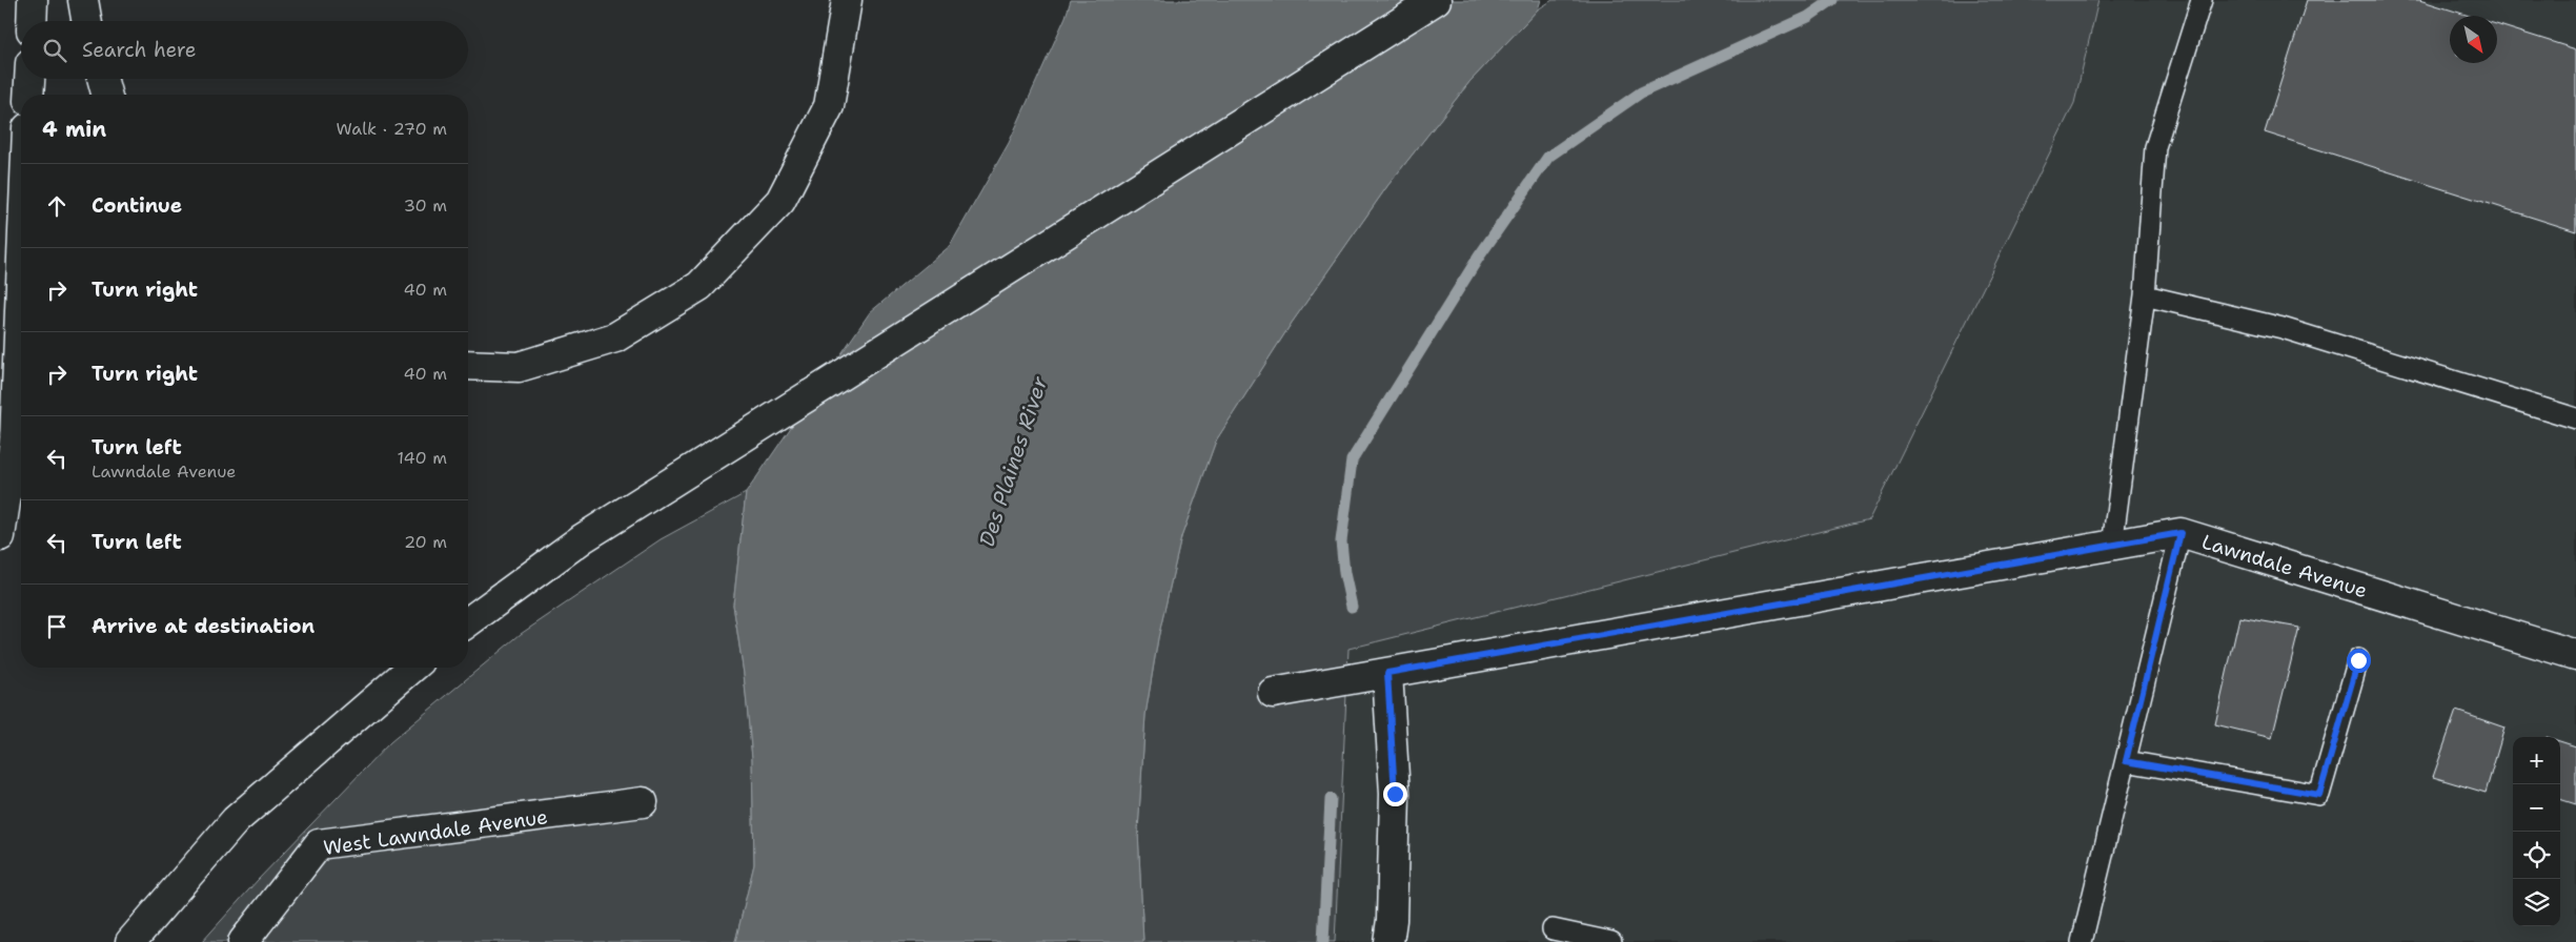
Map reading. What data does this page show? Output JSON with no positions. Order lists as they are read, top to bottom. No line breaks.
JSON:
{"streets":{"main road":["Lawndale Avenue","West Lawndale Avenue"]},"water":["Des Plaines River"],"north":"bottom right","page":{"search":"Search here","heading":["4 min","Walk · 270 m"],"list":[["Continue","30 m"],["Turn right","40 m"],["Turn right","40 m"],["Turn left","Lawndale Avenue","140 m"],["Turn left","20 m"],"Arrive at destination"],"map_buttons":["+","−"]}}
